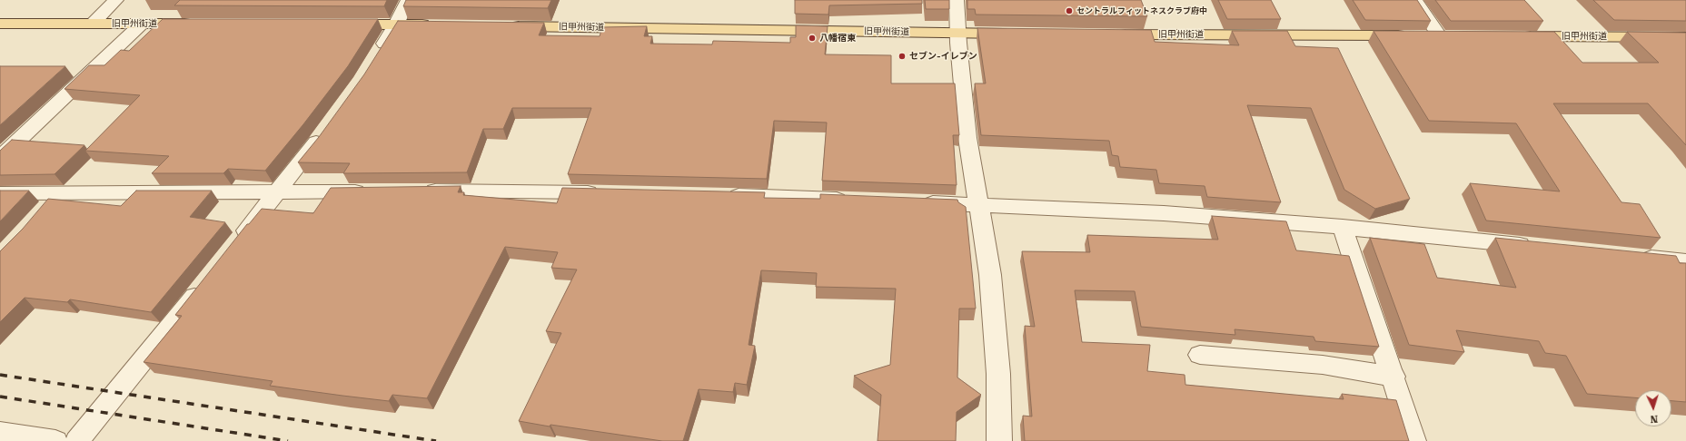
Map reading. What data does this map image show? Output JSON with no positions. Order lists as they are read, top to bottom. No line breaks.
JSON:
{"streets":{"main road":["旧甲州街道"]},"places":["セントラルフィットネスクラブ府中","八幡宿東","セブン-イレブン"],"north":"bottom"}
